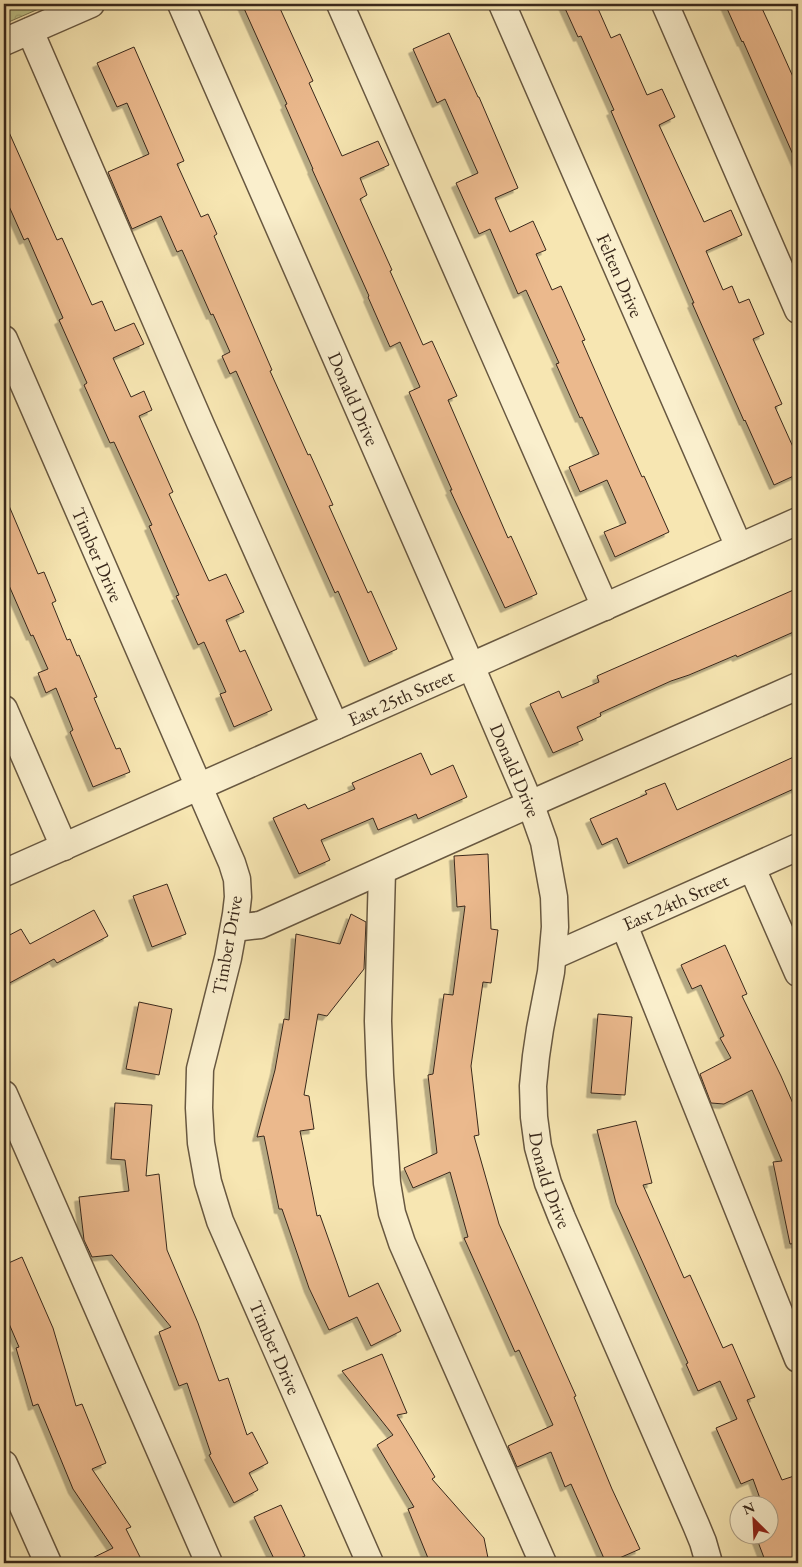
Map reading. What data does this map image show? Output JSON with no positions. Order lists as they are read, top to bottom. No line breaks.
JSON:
{"streets":{"street":["Felten Drive","Donald Drive","Timber Drive","East 25th Street","East 24th Street"]},"crossings":[["Felten Drive","East 25th Street"],["Donald Drive","East 25th Street"],["Donald Drive","East 24th Street"],["Timber Drive","East 25th Street"]],"north":"top left"}
